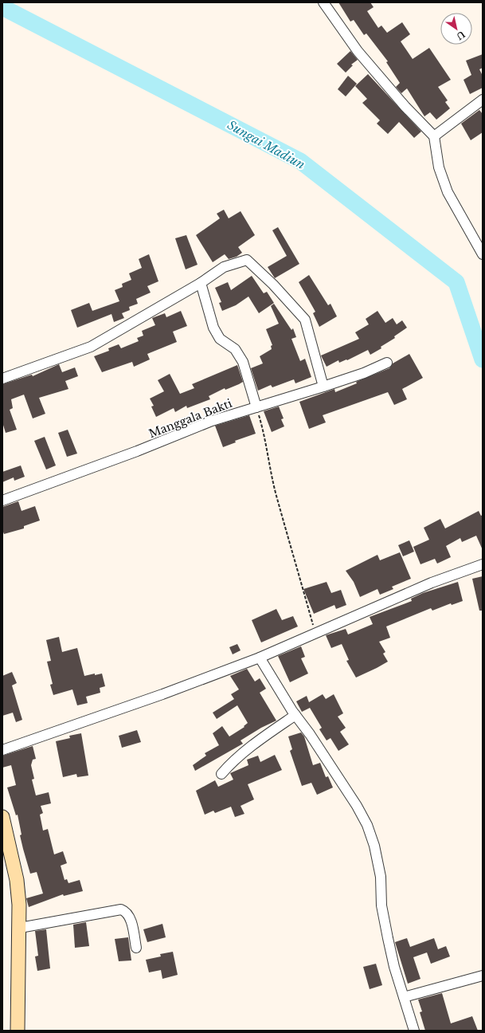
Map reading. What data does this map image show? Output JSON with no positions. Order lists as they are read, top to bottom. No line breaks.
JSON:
{"streets":{"street":["Manggala Bakti"]},"water":["Sungai Madiun"],"north":"bottom right"}
